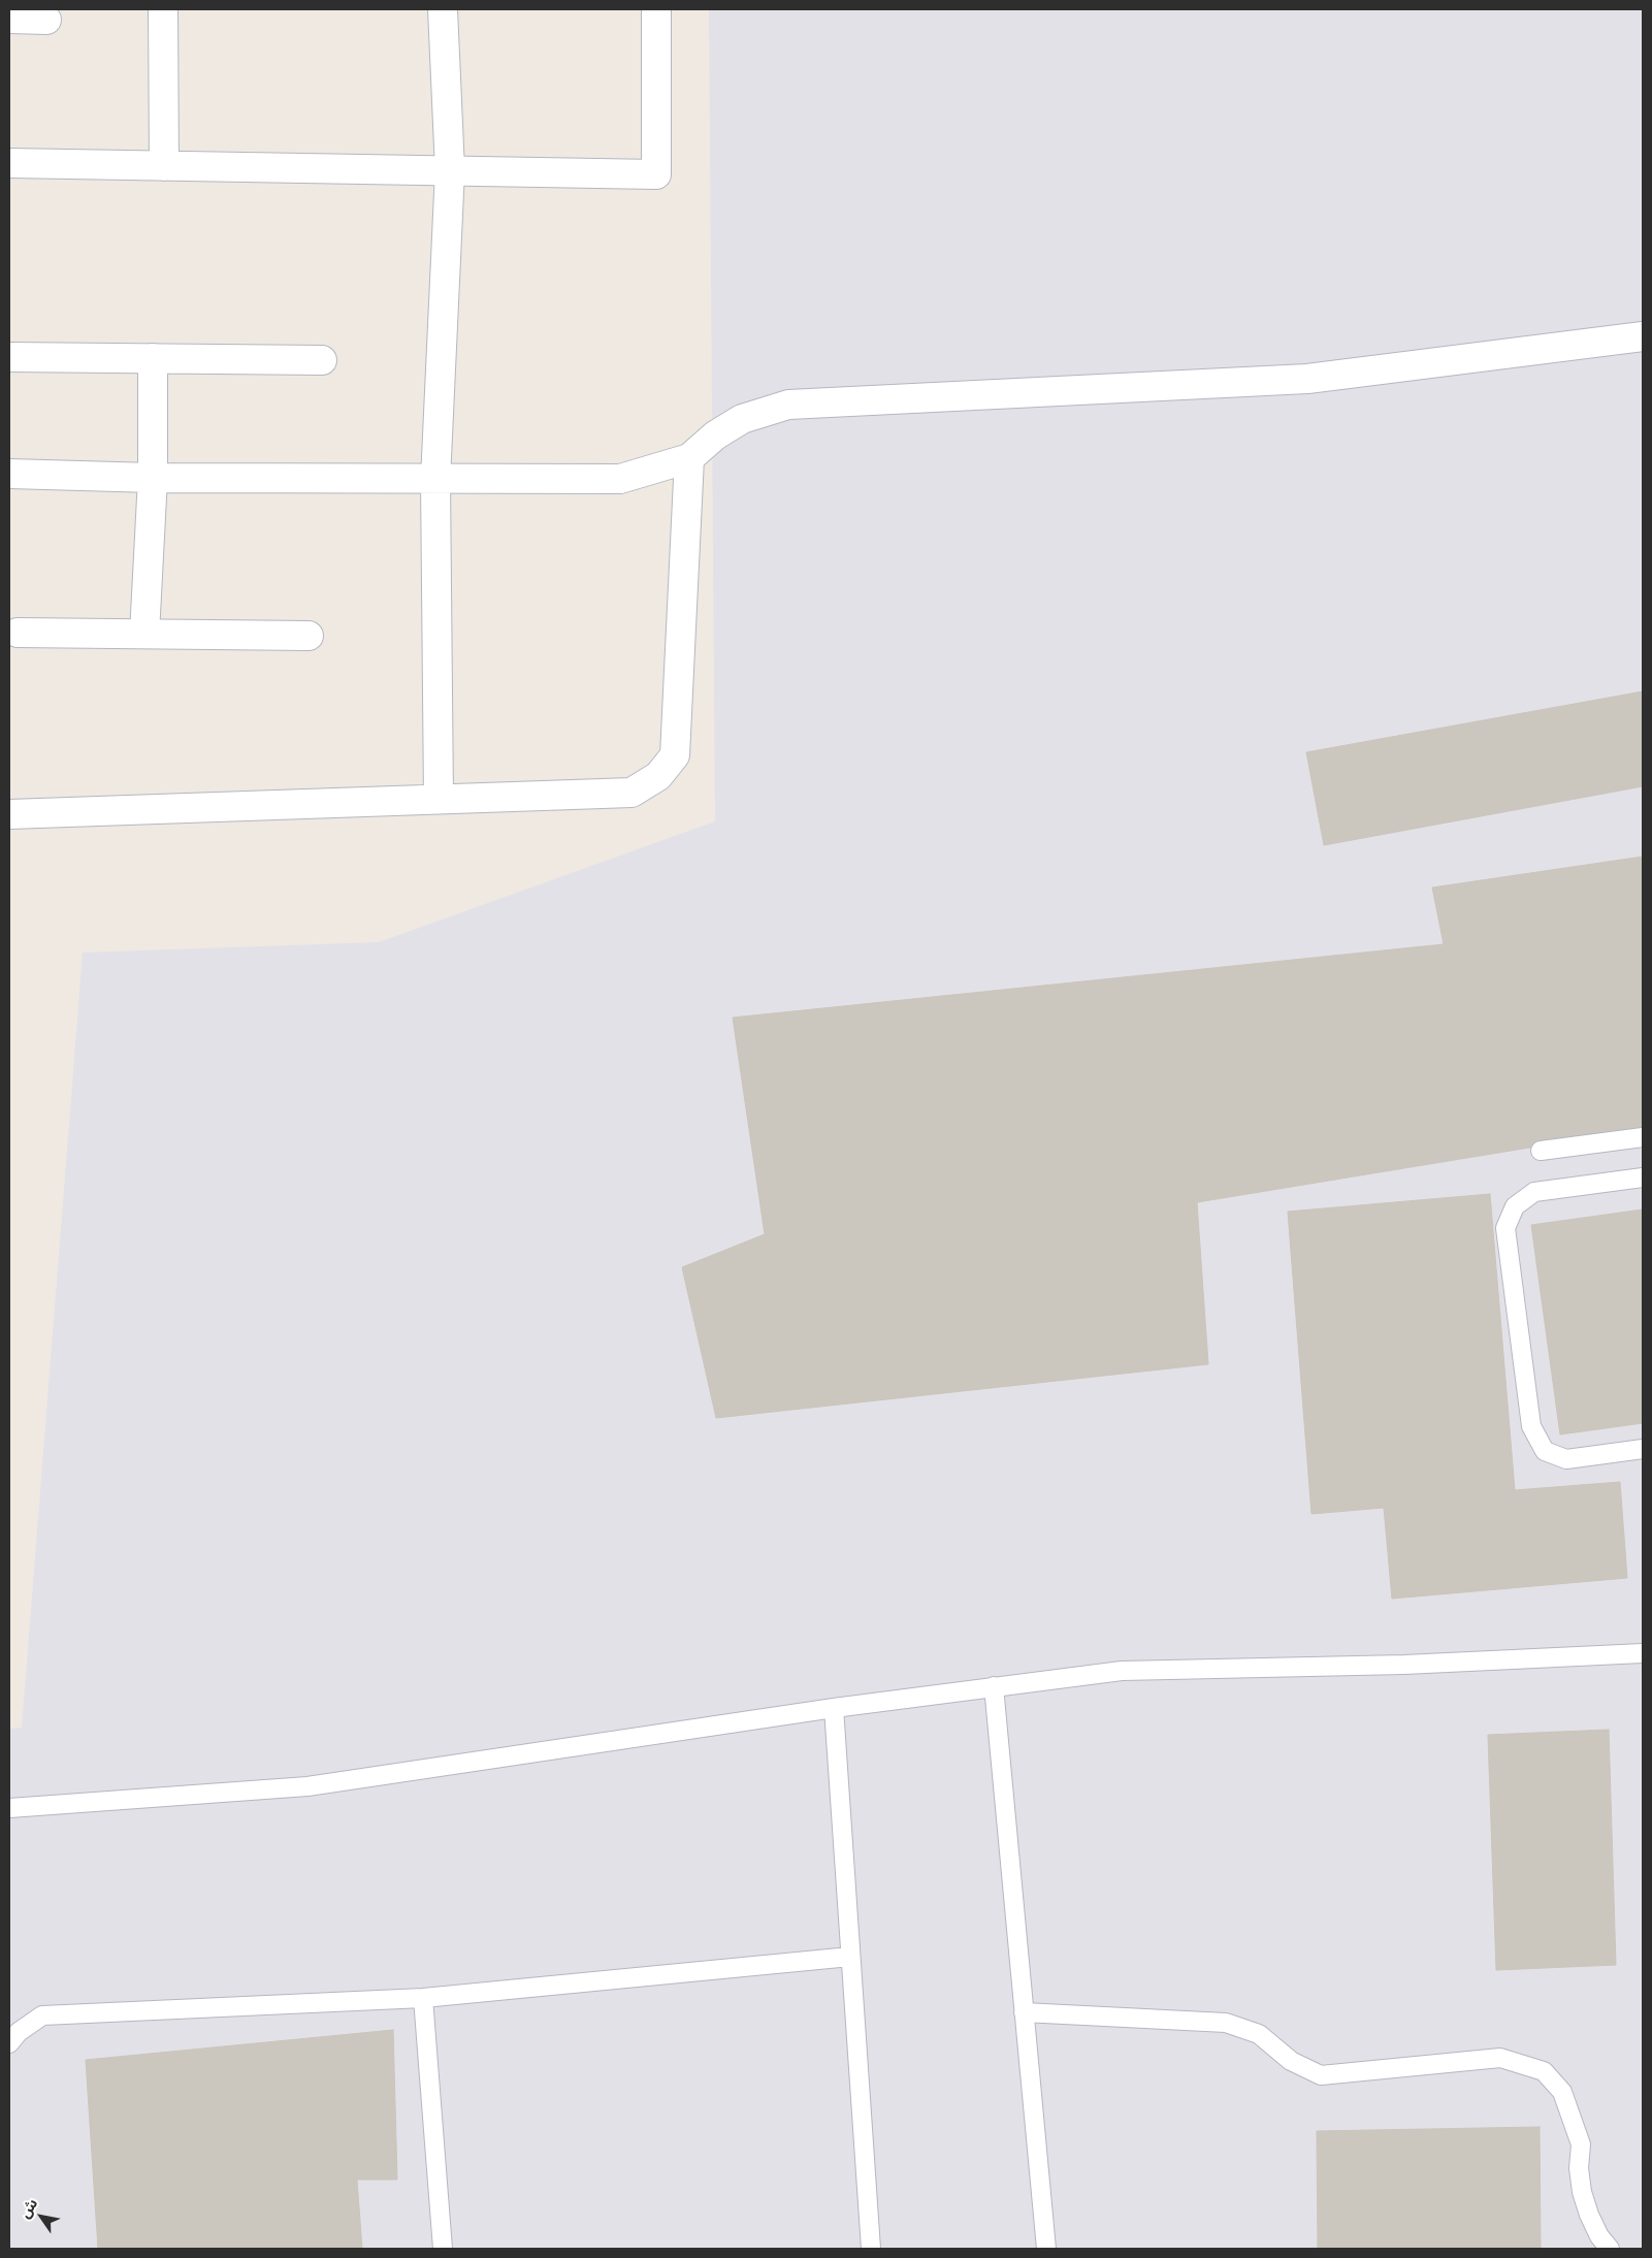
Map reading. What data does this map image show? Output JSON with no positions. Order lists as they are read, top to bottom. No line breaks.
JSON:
{"north":"top left"}
